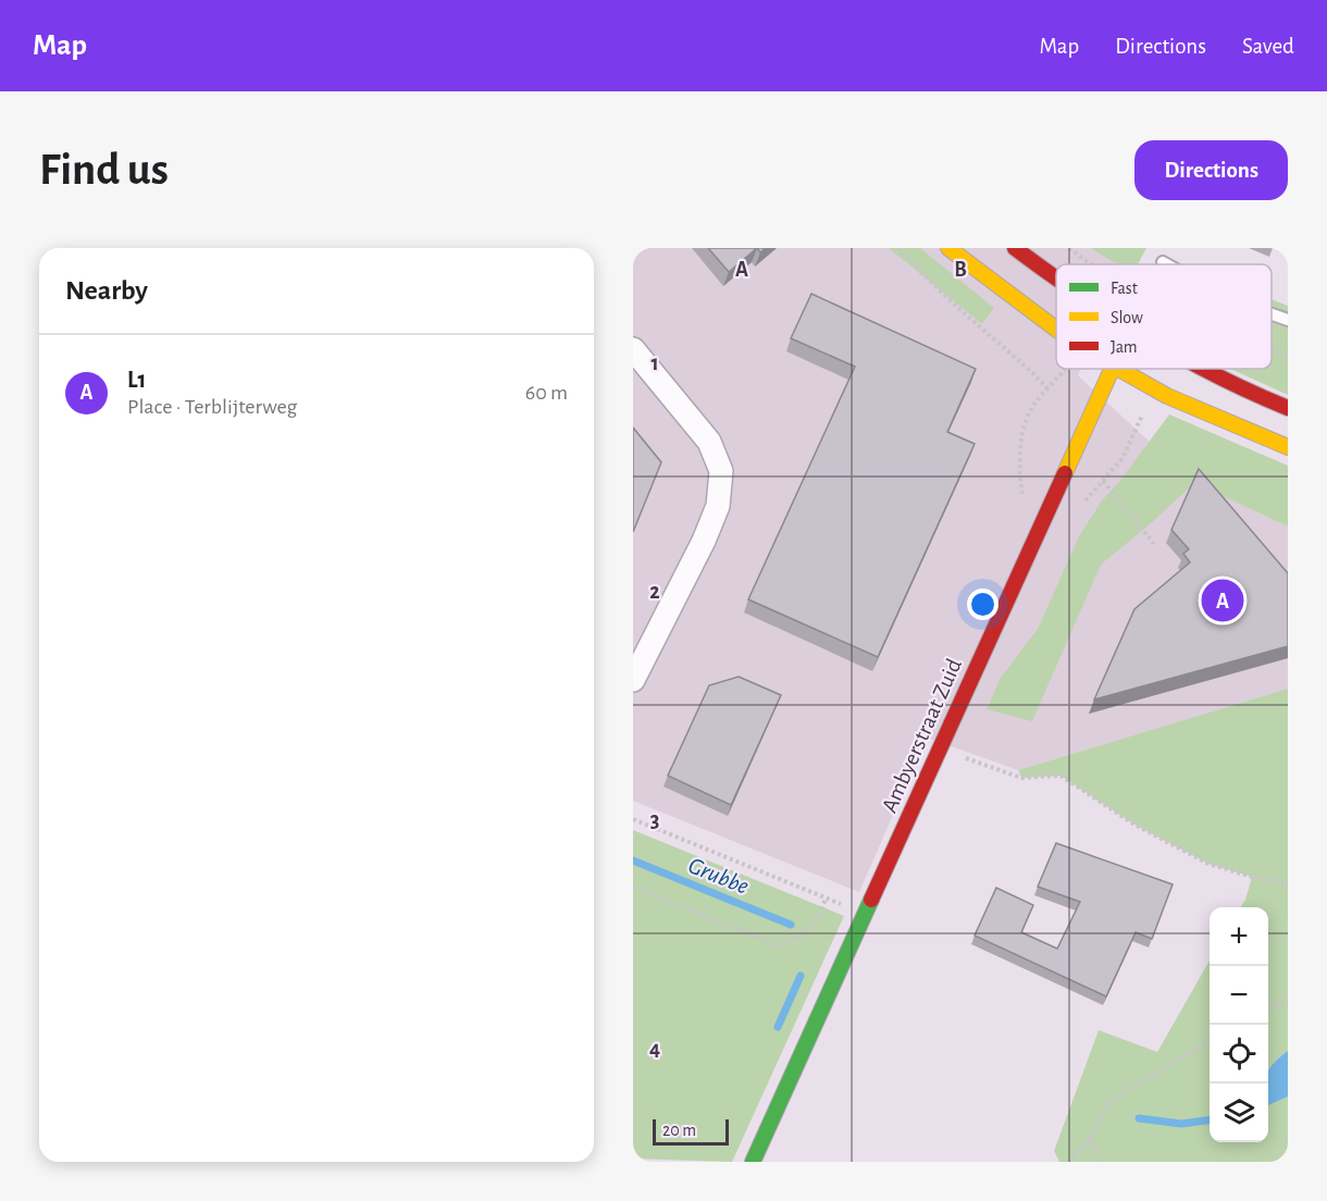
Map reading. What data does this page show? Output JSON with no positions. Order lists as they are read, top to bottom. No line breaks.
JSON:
{"streets":{"street":["Ambyerstraat Zuid"]},"water":["Grubbe"],"legend":["Fast","Slow","Jam"],"scale_bar":"20 m","page":{"header":"Map","nav":["Map","Directions","Saved"],"buttons":"Directions","title":"Find us","heading":"Nearby","list":[{"mark":"A","name":"L1","note":"Place · Terblijterweg","value":"60 m"}],"pins":"A","map_buttons":["+","−"],"scale":"20 m"},"grid":{"columns":["A","B"],"rows":["1","2","3","4"]}}
